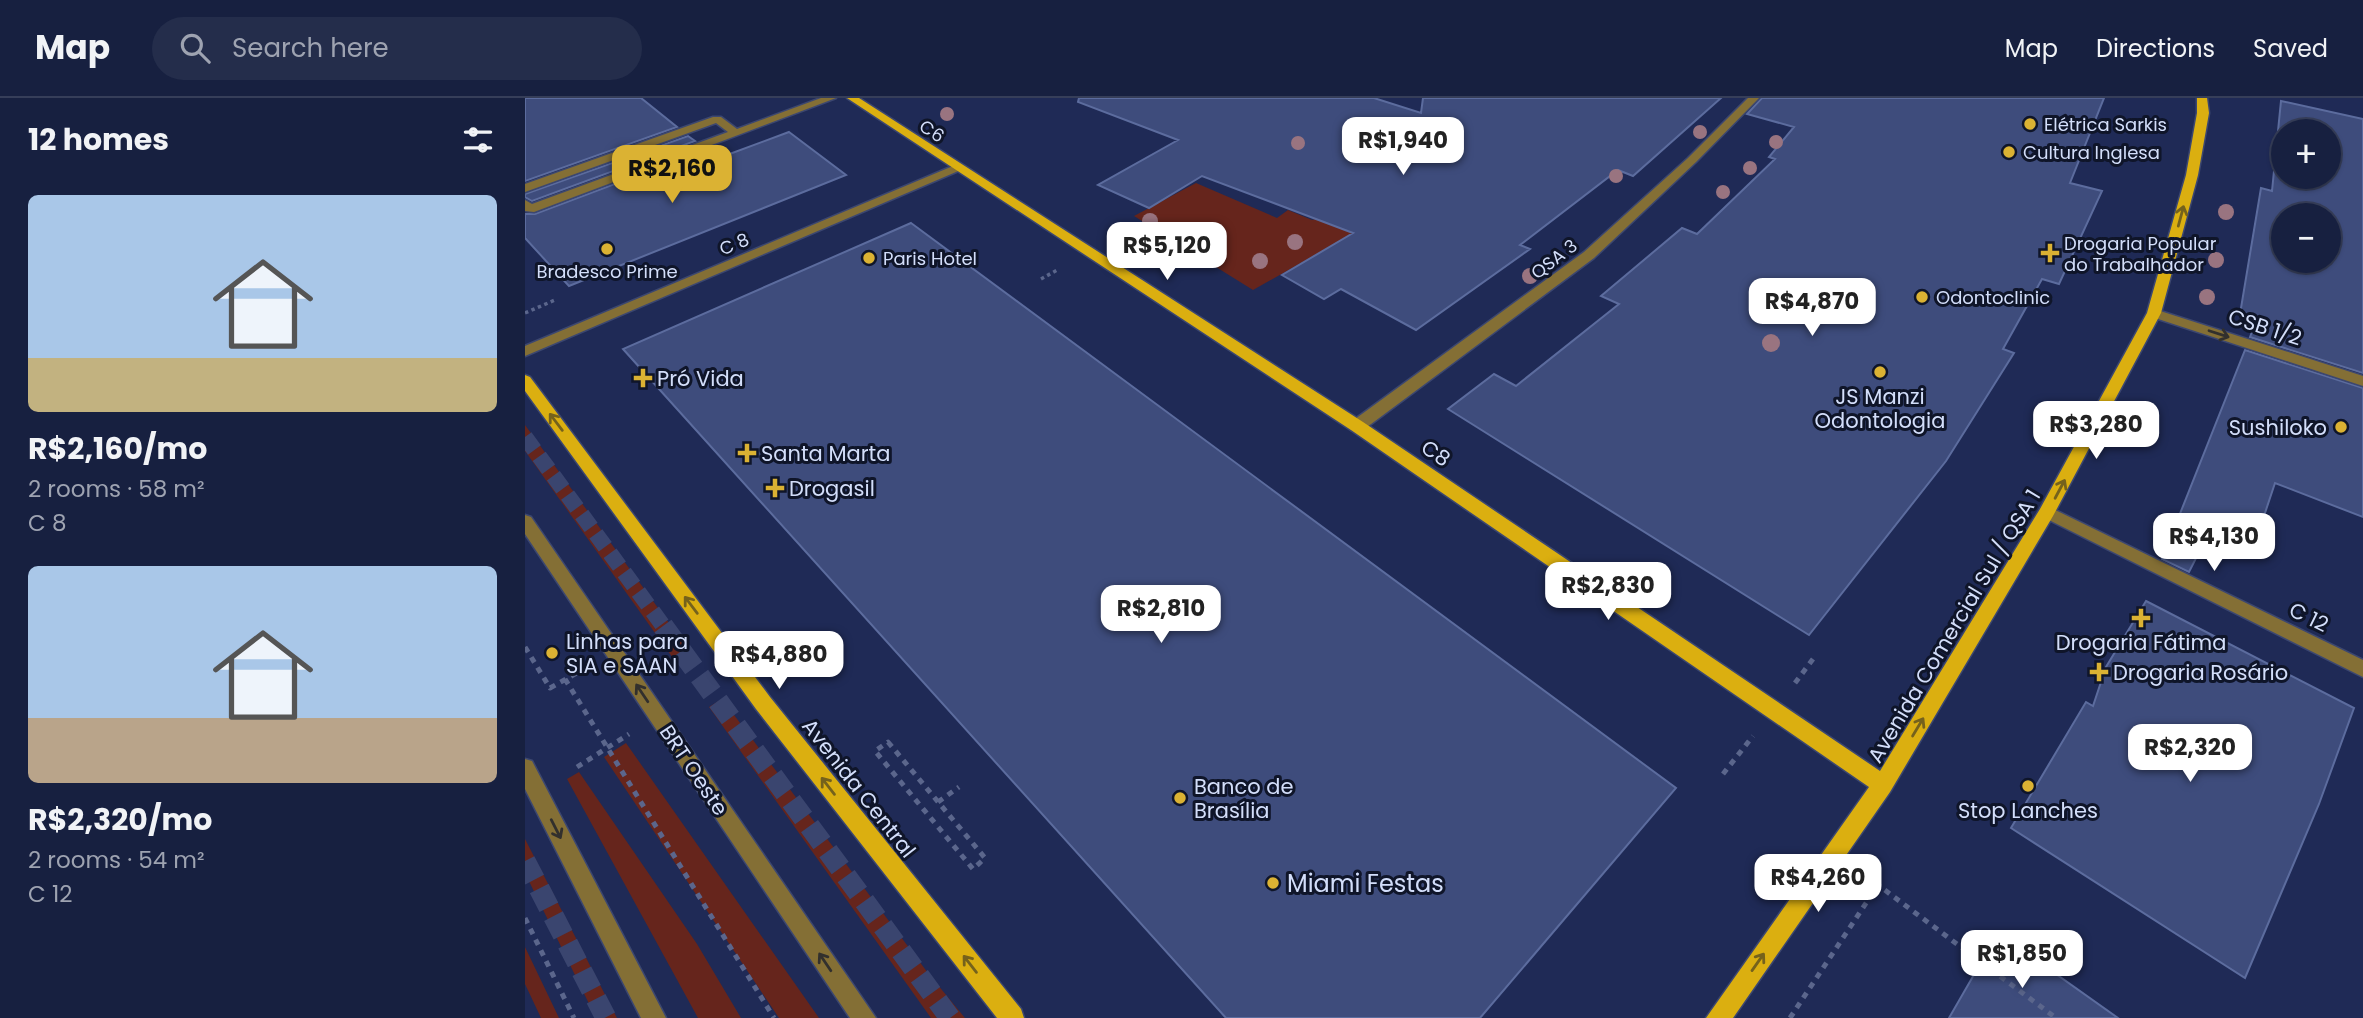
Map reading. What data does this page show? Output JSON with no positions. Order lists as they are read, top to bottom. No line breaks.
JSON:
{"streets":{"main road":["C6","C8","Avenida Comercial Sul / QSA 1","Avenida Central"],"street":["C 8","QSA 3","CSB 1/2","C 12","BRT Oeste"]},"crossings":[["C6","C 8"],["C6","C8"],["C 8","C8"],["QSA 3","C8"],["CSB 1/2","Avenida Comercial Sul / QSA 1"],["C8","Avenida Comercial Sul / QSA 1"],["C 12","Avenida Comercial Sul / QSA 1"]],"one_way":["CSB 1/2","Avenida Comercial Sul / QSA 1","BRT Oeste","Avenida Central"],"places":{"other":["Elétrica Sarkis","Cultura Inglesa","Bradesco Prime","Paris Hotel","Odontoclinic","JS Manzi Odontologia","Sushiloko","Linhas para SIA e SAAN","Stop Lanches","Banco de Brasília","Miami Festas"],"health":["Drogaria Popular do Trabalhador","Pró Vida","Santa Marta","Drogasil","Drogaria Fátima","Drogaria Rosário"]},"page":{"header":"Map","search":"Search here","nav":["Map","Directions","Saved"],"heading":"12 homes","price":["R$1,940","R$2,160","R$5,120","R$4,870","R$3,280","R$4,130","R$2,830","R$2,810","R$4,880","R$2,320","R$4,260","R$1,850"],"map_buttons":["+","−"],"list":[{"name":"R$2,160/mo","note":"2 rooms · 58 m² · C 8"},{"name":"R$2,320/mo","note":"2 rooms · 54 m² · C 12"}]}}
